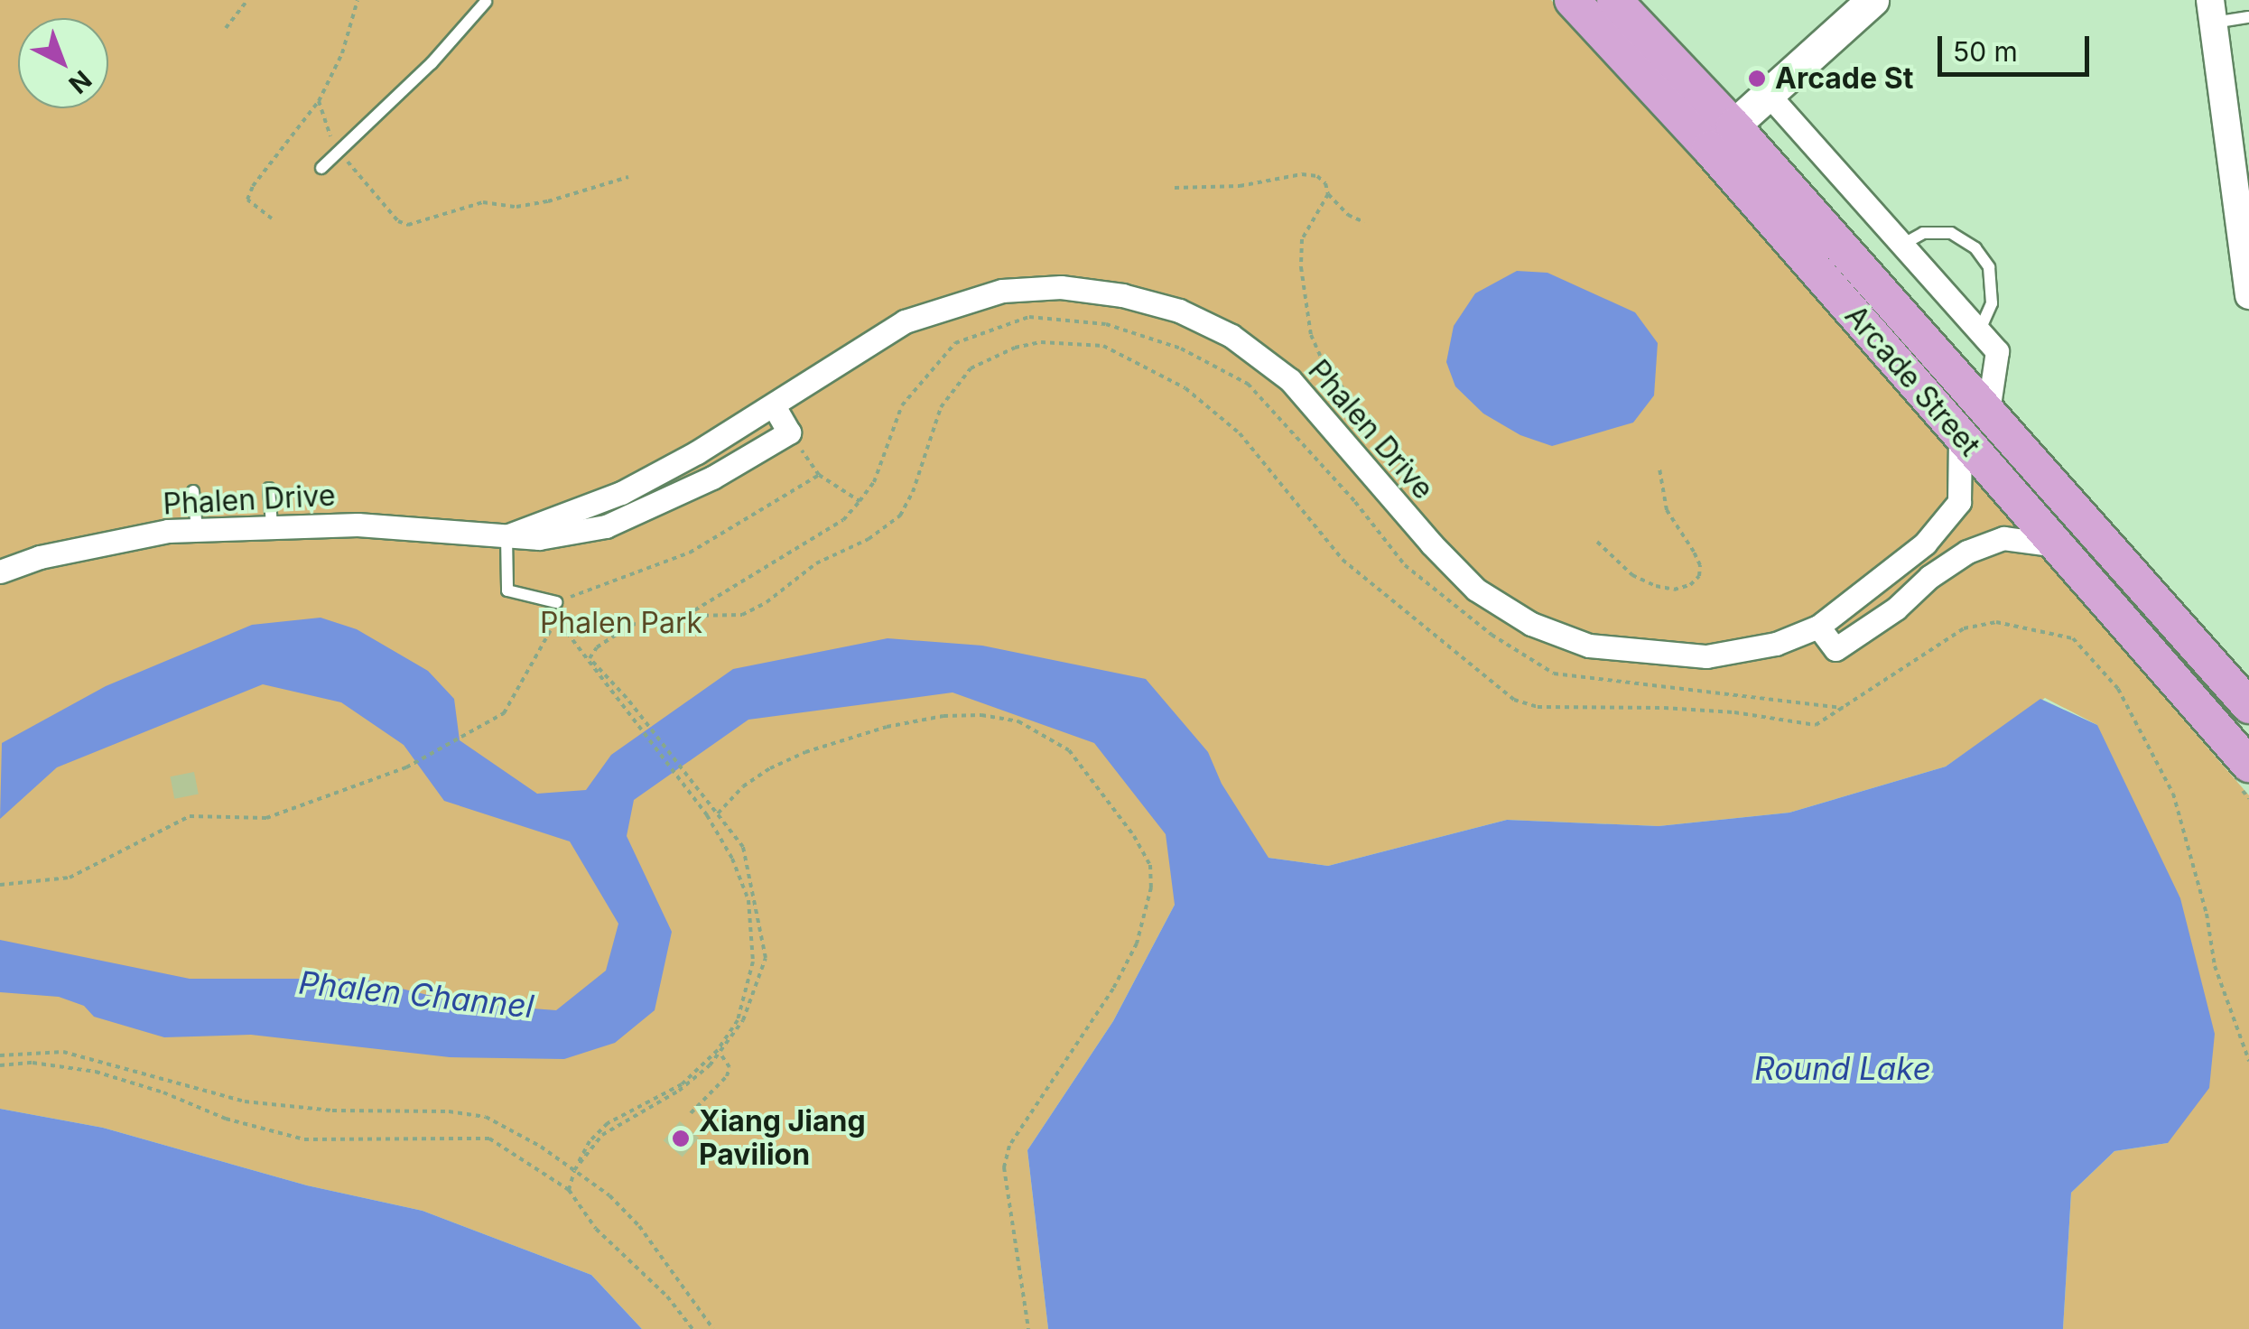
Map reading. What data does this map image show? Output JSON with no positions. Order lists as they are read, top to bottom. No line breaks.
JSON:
{"streets":{"main road":["Arcade Street"],"street":["Phalen Drive"]},"crossings":[["Arcade Street","Phalen Drive"]],"water":["Phalen Channel","Round Lake"],"parks":["Phalen Park"],"places":["Arcade St","Xiang Jiang Pavilion"],"scale_bar":"50 m","north":"bottom right"}
